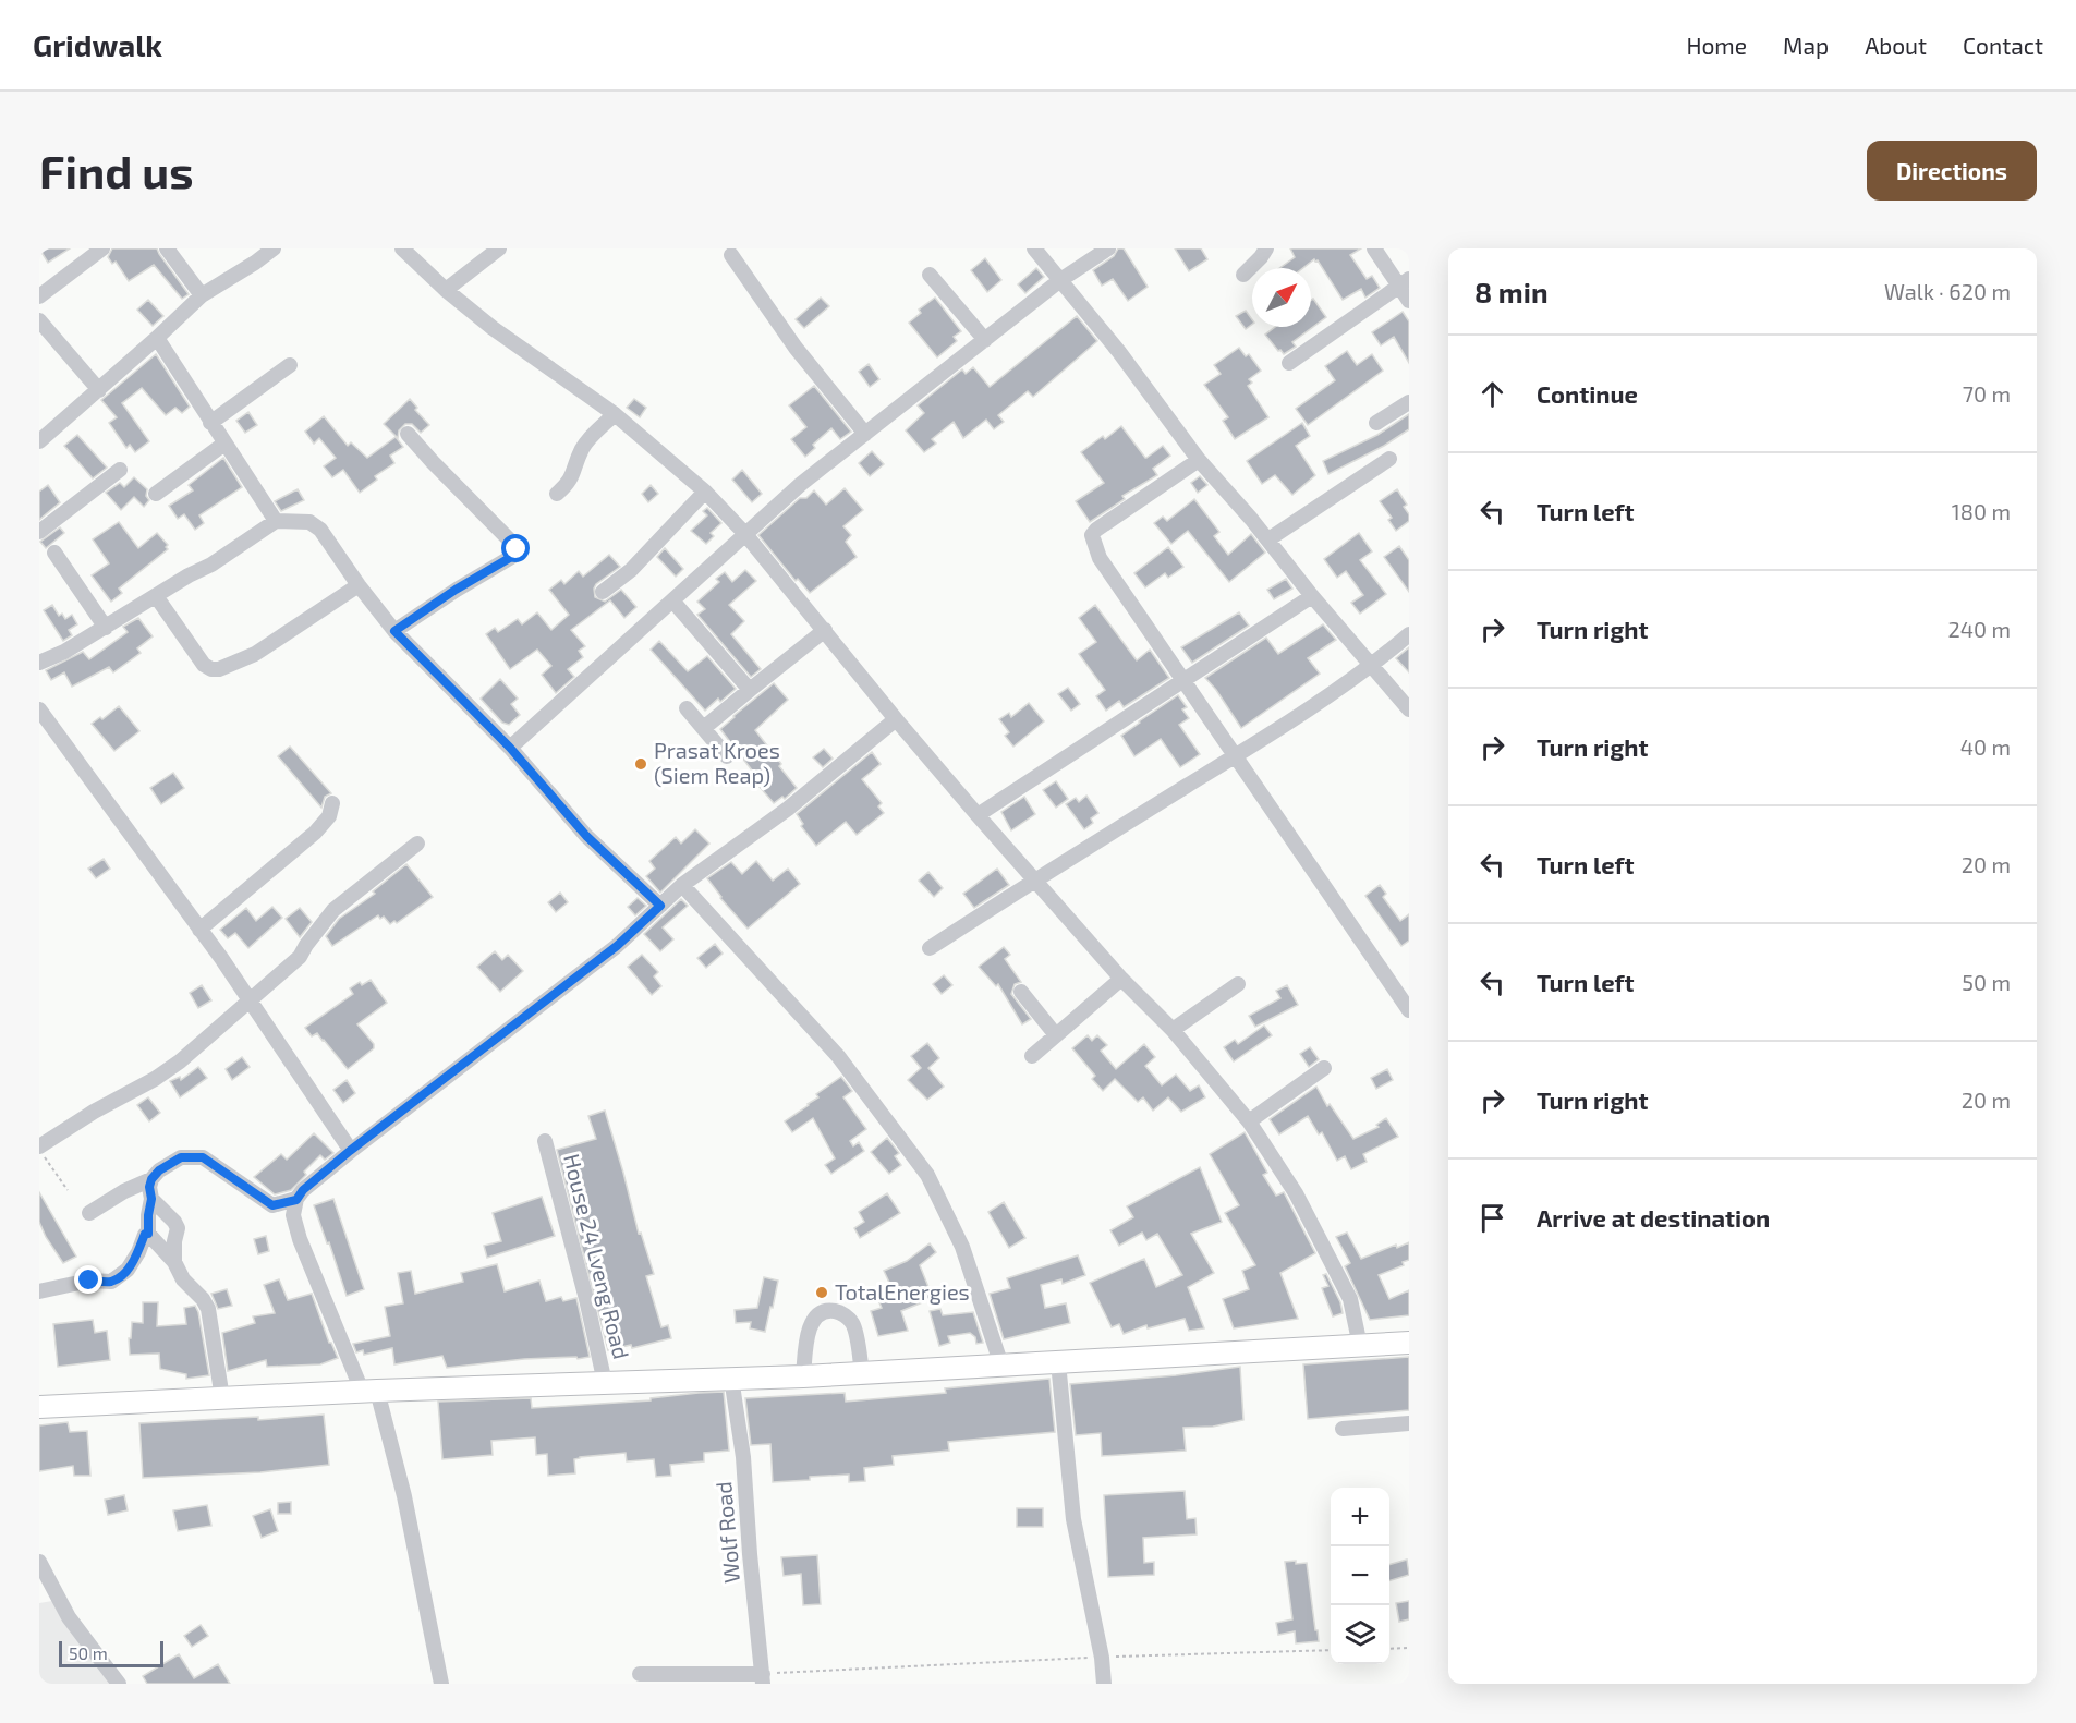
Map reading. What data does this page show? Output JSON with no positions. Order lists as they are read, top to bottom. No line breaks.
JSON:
{"streets":{"street":["House 24 Lveng Road","Wolf Road"]},"places":["Prasat Kroes (Siem Reap)","TotalEnergies"],"scale_bar":"50 m","north":"top right","page":{"header":"Gridwalk","nav":["Home","Map","About","Contact"],"buttons":"Directions","title":"Find us","heading":["8 min","Walk · 620 m"],"list":[["Continue","70 m"],["Turn left","180 m"],["Turn right","240 m"],["Turn right","40 m"],["Turn left","20 m"],["Turn left","50 m"],["Turn right","20 m"],"Arrive at destination"],"map_buttons":["+","−"],"scale":"50 m"}}
